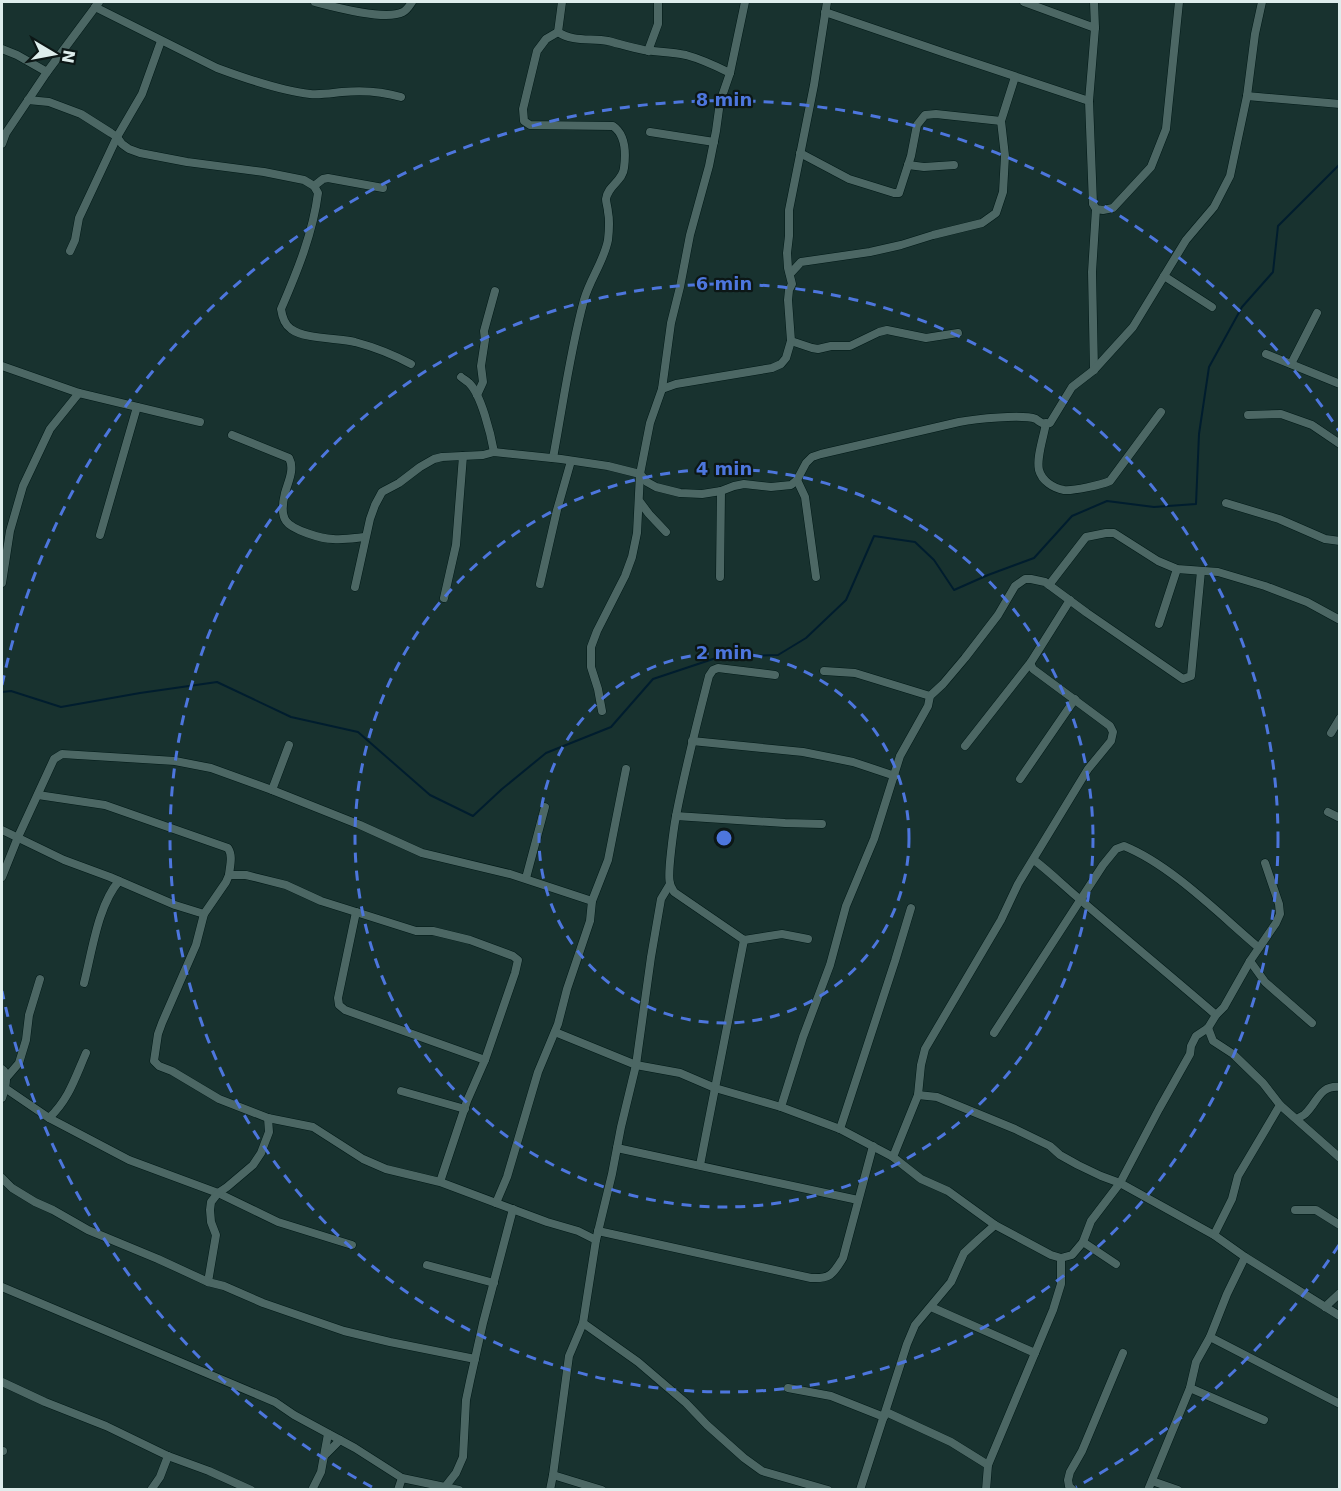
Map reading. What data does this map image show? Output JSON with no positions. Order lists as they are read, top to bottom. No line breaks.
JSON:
{"north":"right","rings":["8 min","6 min","4 min","2 min"]}
